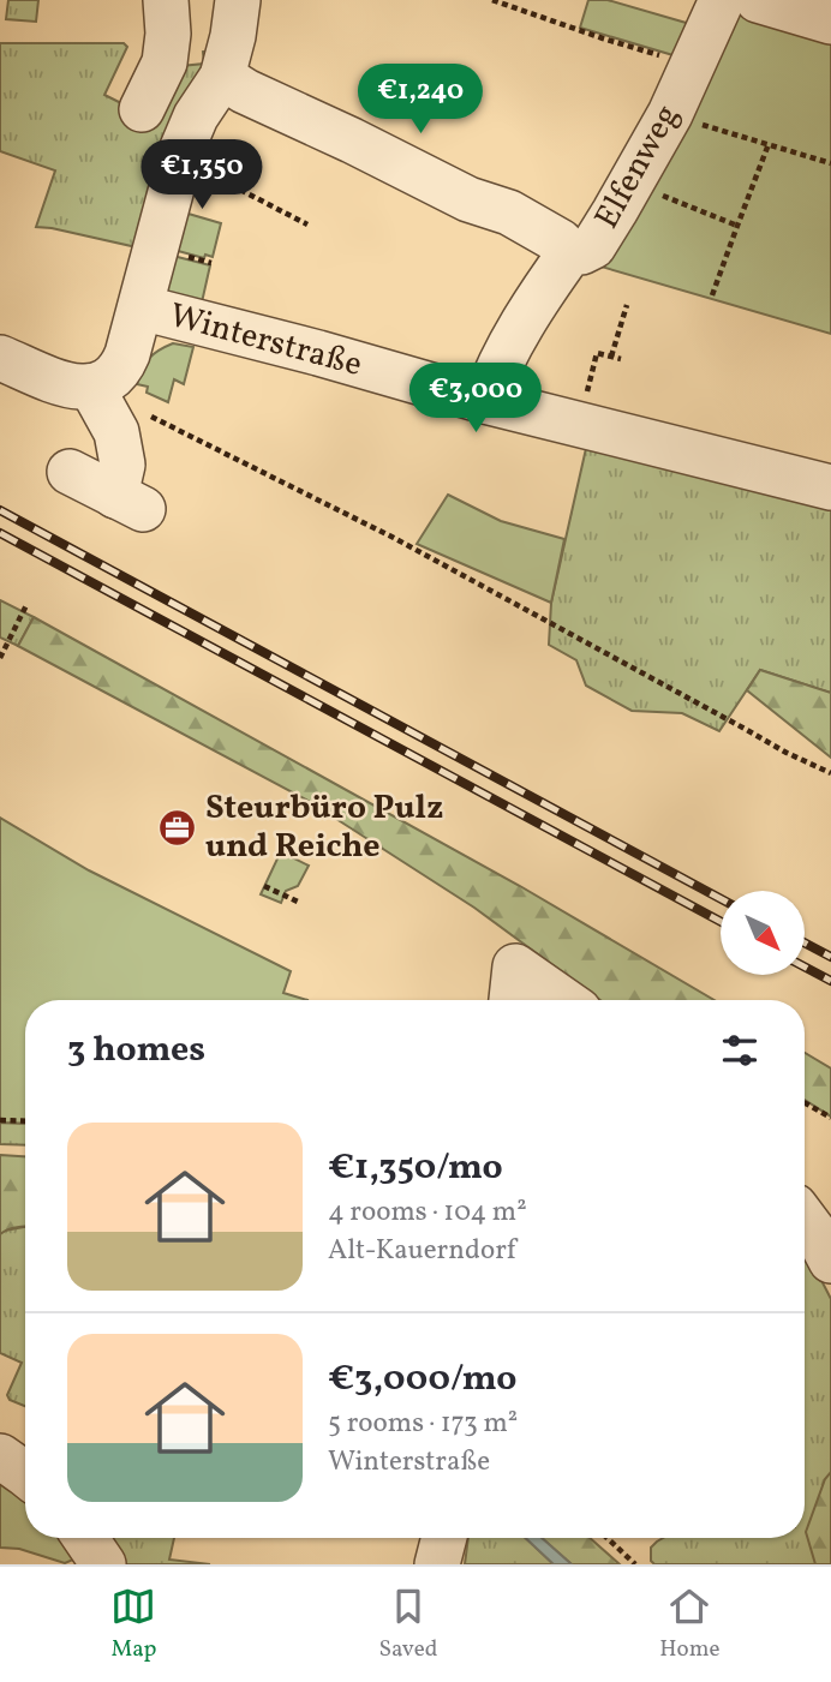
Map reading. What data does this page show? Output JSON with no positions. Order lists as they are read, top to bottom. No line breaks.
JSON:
{"streets":{"street":["Elfenweg","Winterstraße"]},"crossings":[["Elfenweg","Winterstraße"]],"places":{"office":["Steurbüro Pulz und Reiche"]},"north":"bottom right","page":{"price":["€1,240","€1,350","€3,000"],"heading":"3 homes","list":[{"name":"€1,350/mo","note":"4 rooms · 104 m² · Alt-Kauerndorf"},{"name":"€3,000/mo","note":"5 rooms · 173 m² · Winterstraße"}],"tabs":["Map","Saved","Home"]}}
